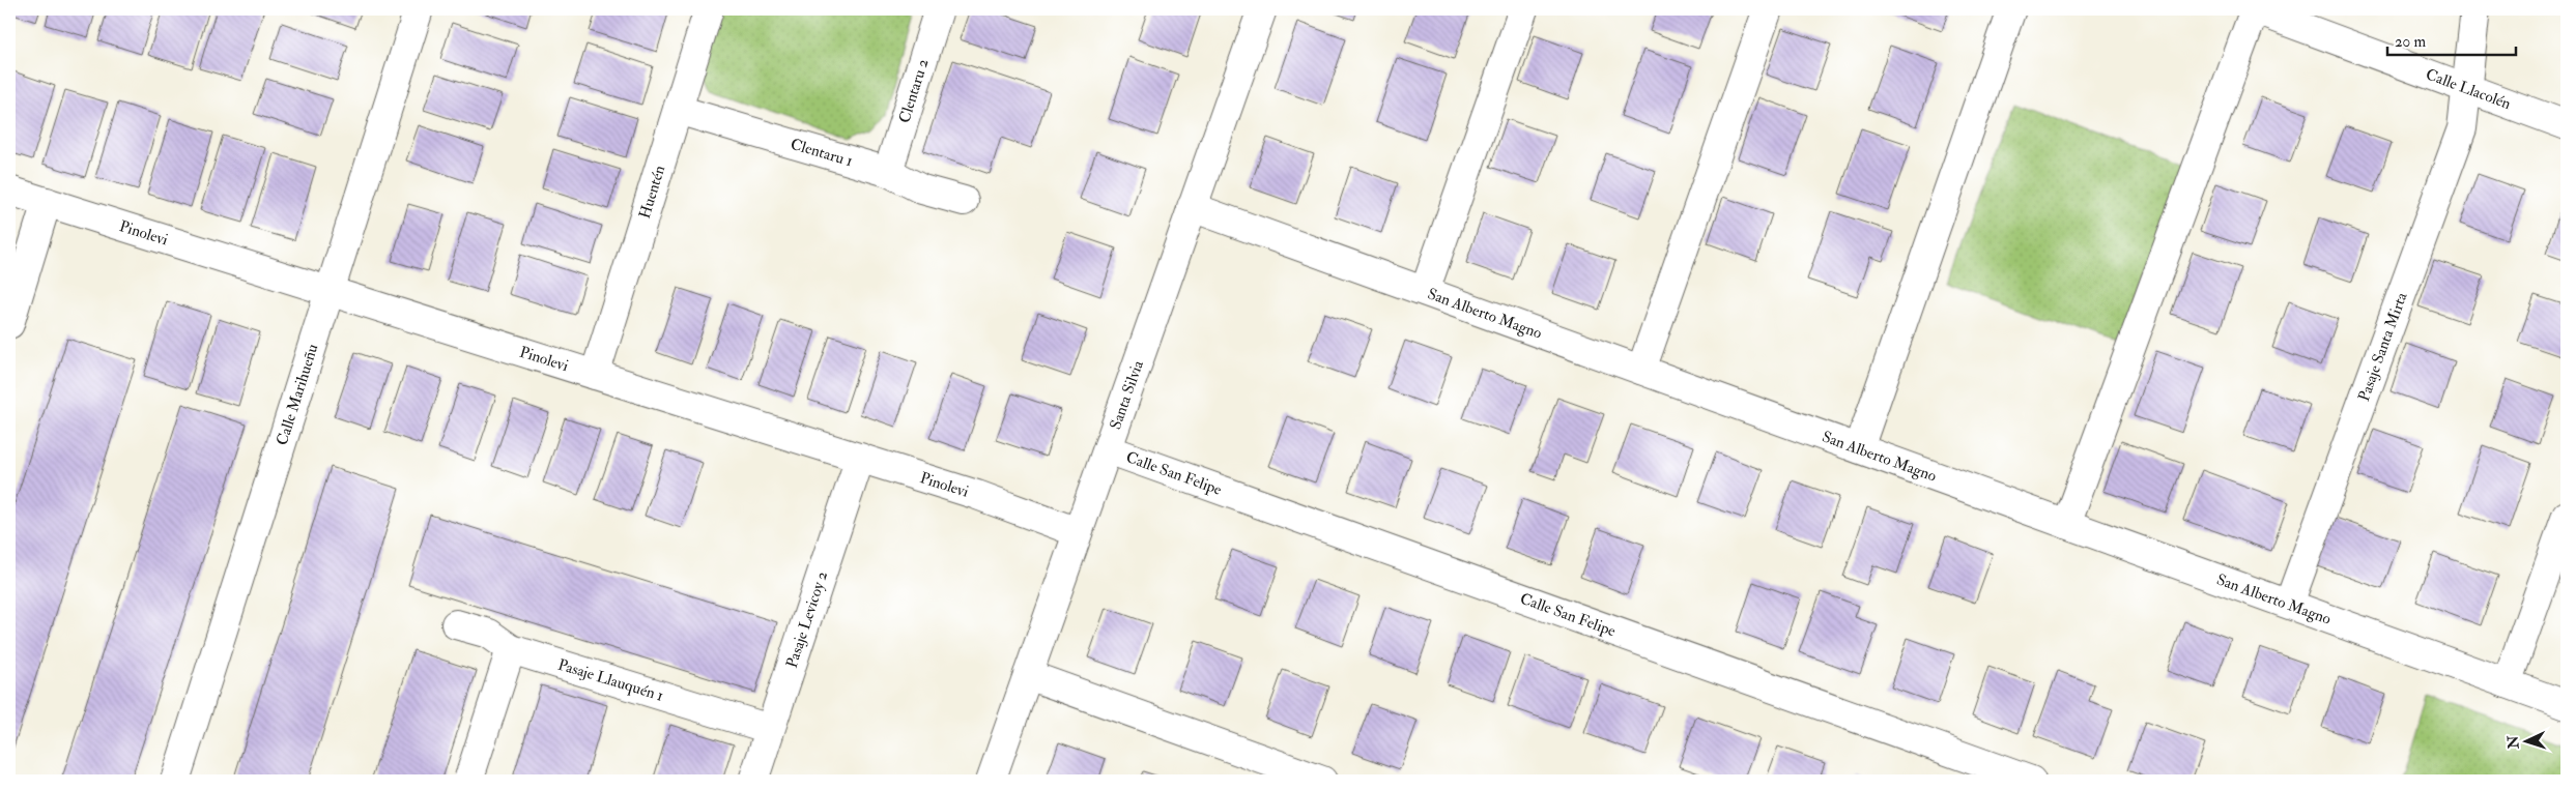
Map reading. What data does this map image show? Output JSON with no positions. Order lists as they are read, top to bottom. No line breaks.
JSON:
{"streets":{"street":["Calle Llacolén","Clentaru 2","Clentaru 1","Huentén","Pinolevi","San Alberto Magno","Pasaje Santa Mirta","Calle Marihueñu","Santa Silvia","Calle San Felipe","Pasaje Levicoy 2","Pasaje Llauquén 1"]},"crossings":[["Calle Llacolén","Pasaje Santa Mirta"],["Clentaru 2","Clentaru 1"],["Clentaru 1","Huentén"],["Huentén","Pinolevi"],["Pinolevi","Calle Marihueñu"],["Pinolevi","Santa Silvia"],["Pinolevi","Pasaje Levicoy 2"],["San Alberto Magno","Pasaje Santa Mirta"],["San Alberto Magno","Santa Silvia"],["Santa Silvia","Calle San Felipe"],["Pasaje Levicoy 2","Pasaje Llauquén 1"]],"scale_bar":"20 m","north":"left"}
